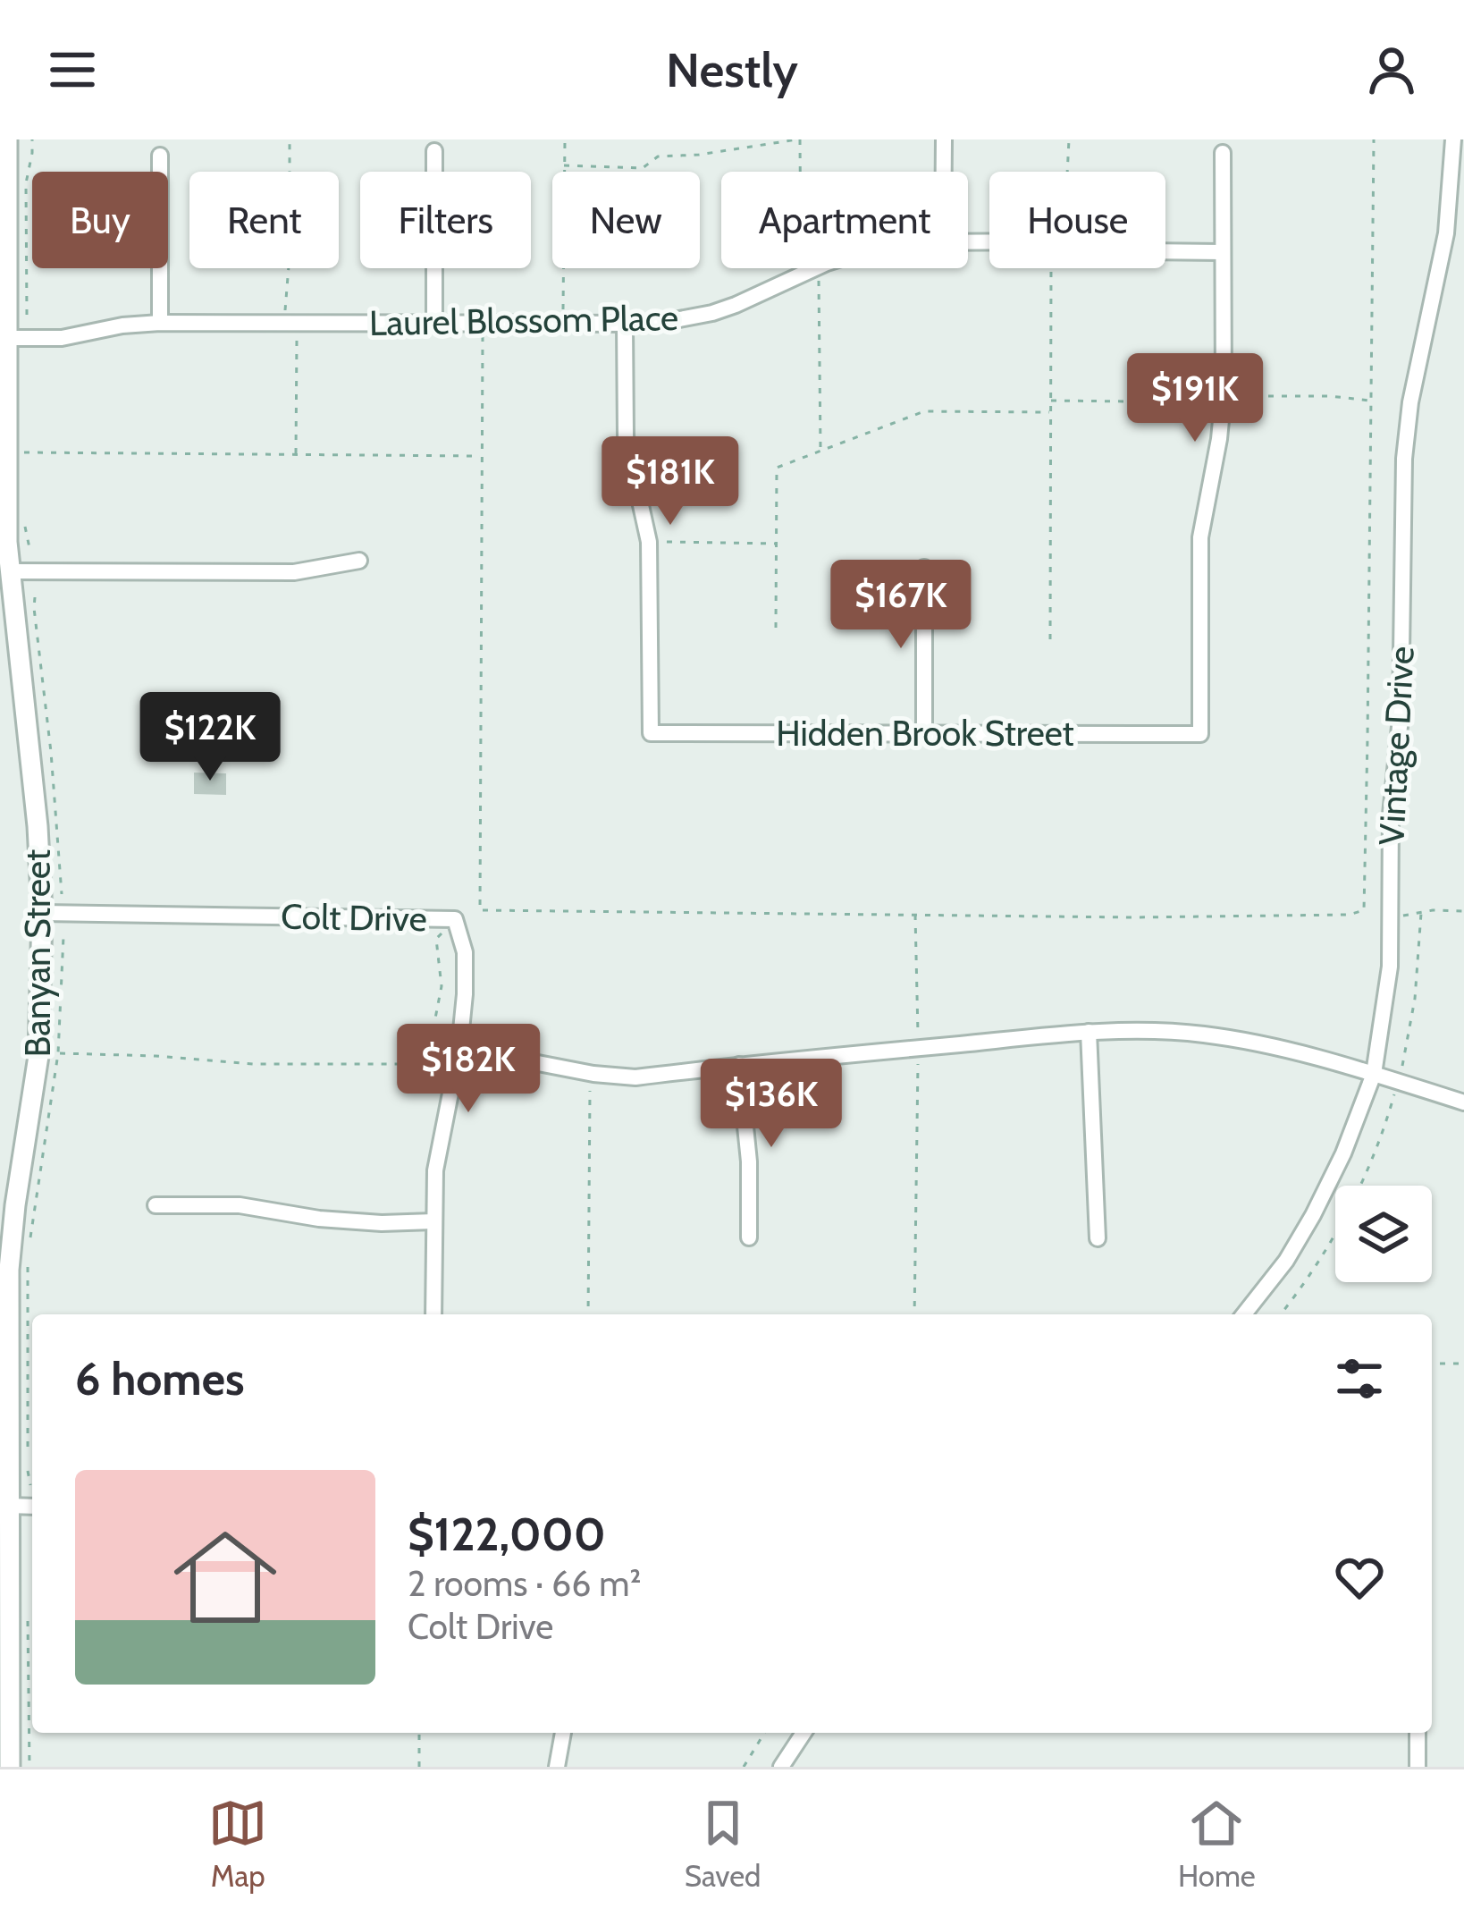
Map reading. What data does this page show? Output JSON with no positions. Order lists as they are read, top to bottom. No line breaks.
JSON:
{"streets":{"street":["Laurel Blossom Place","Hidden Brook Street","Vintage Drive","Colt Drive","Banyan Street"]},"crossings":[["Laurel Blossom Place","Banyan Street"],["Colt Drive","Banyan Street"]],"page":{"header":"Nestly","chip":["Buy","Rent","Filters","New","Apartment","House"],"price":["$191K","$181K","$167K","$122K","$182K","$136K"],"heading":"6 homes","list":[{"name":"$122,000","note":"2 rooms · 66 m² · Colt Drive"}],"tabs":["Map","Saved","Home"]}}
